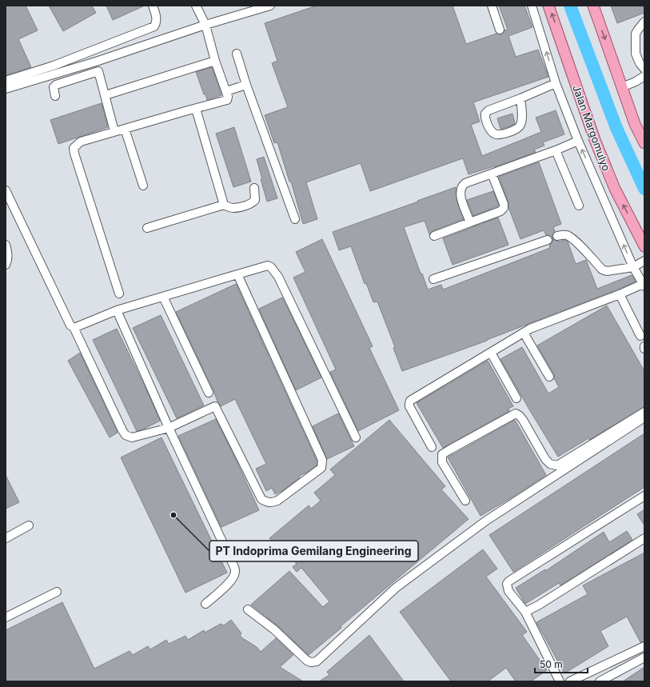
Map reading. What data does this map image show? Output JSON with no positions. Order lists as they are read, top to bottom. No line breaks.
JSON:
{"streets":{"main road":["Jalan Margomulyo"]},"places":["PT Indoprima Gemilang Engineering"],"scale_bar":"50 m"}
